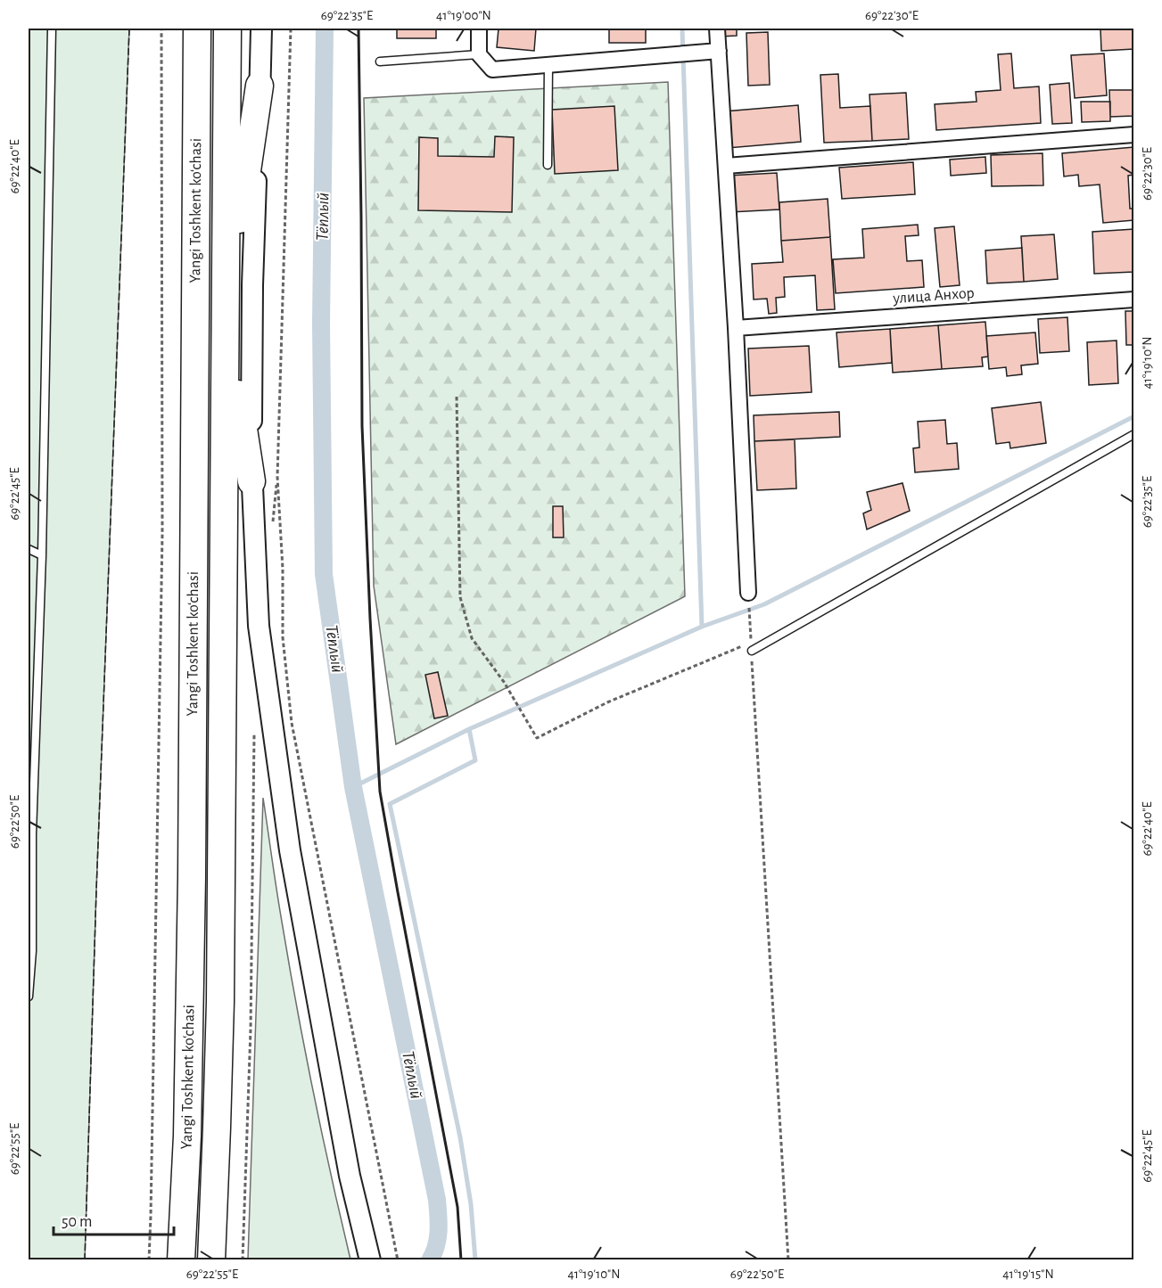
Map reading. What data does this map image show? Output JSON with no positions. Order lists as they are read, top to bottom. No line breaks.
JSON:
{"streets":{"highway":["Yangi Toshkent ko‘chasi"],"street":["улица Анхор"]},"water":["Тёплый"],"scale_bar":"50 m","coordinates":["69°22'35\"E","41°19'00\"N","69°22'30\"E","69°22'40\"E","41°19'10\"N","69°22'45\"E","69°22'50\"E","69°22'55\"E","41°19'15\"N"]}
